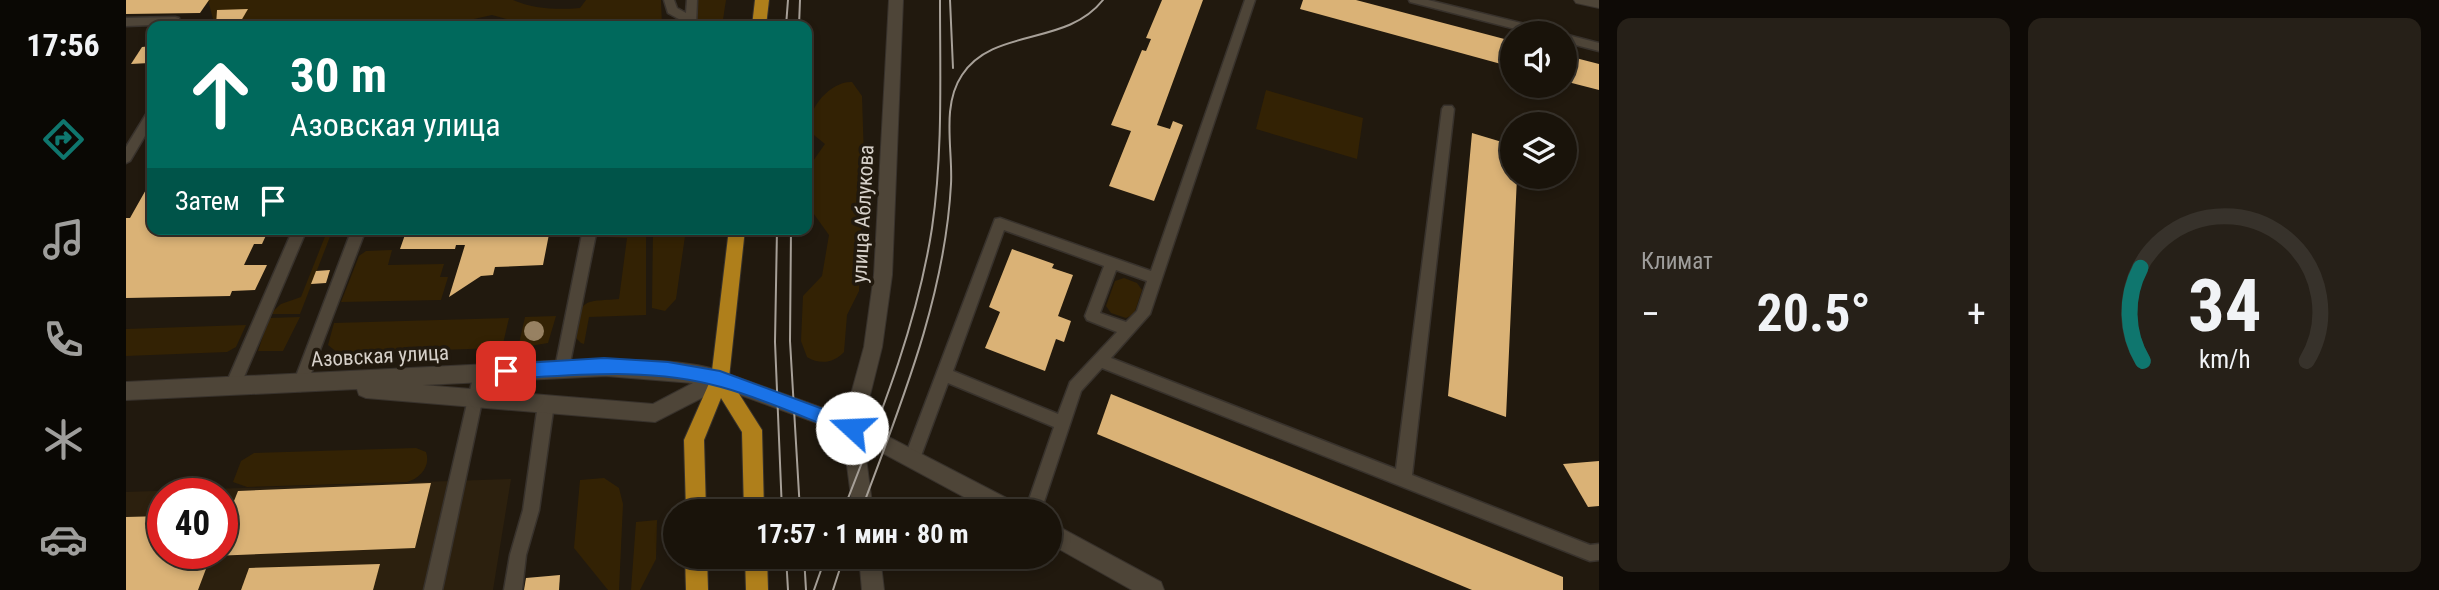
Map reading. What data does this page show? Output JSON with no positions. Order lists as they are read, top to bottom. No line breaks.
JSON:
{"streets":{"street":["улица Аблукова","Азовская улица"]},"crossings":[["улица Аблукова","Азовская улица"]],"page":{"tabs":"17:56","tile":"Климат","turn":["30 m","Азовская улица"],"then":"Затем","heat":["−","20.5°","+"],"limit":"40","trip":"17:57 · 1 мин · 80 m","gauge":["34","km/h"]}}
